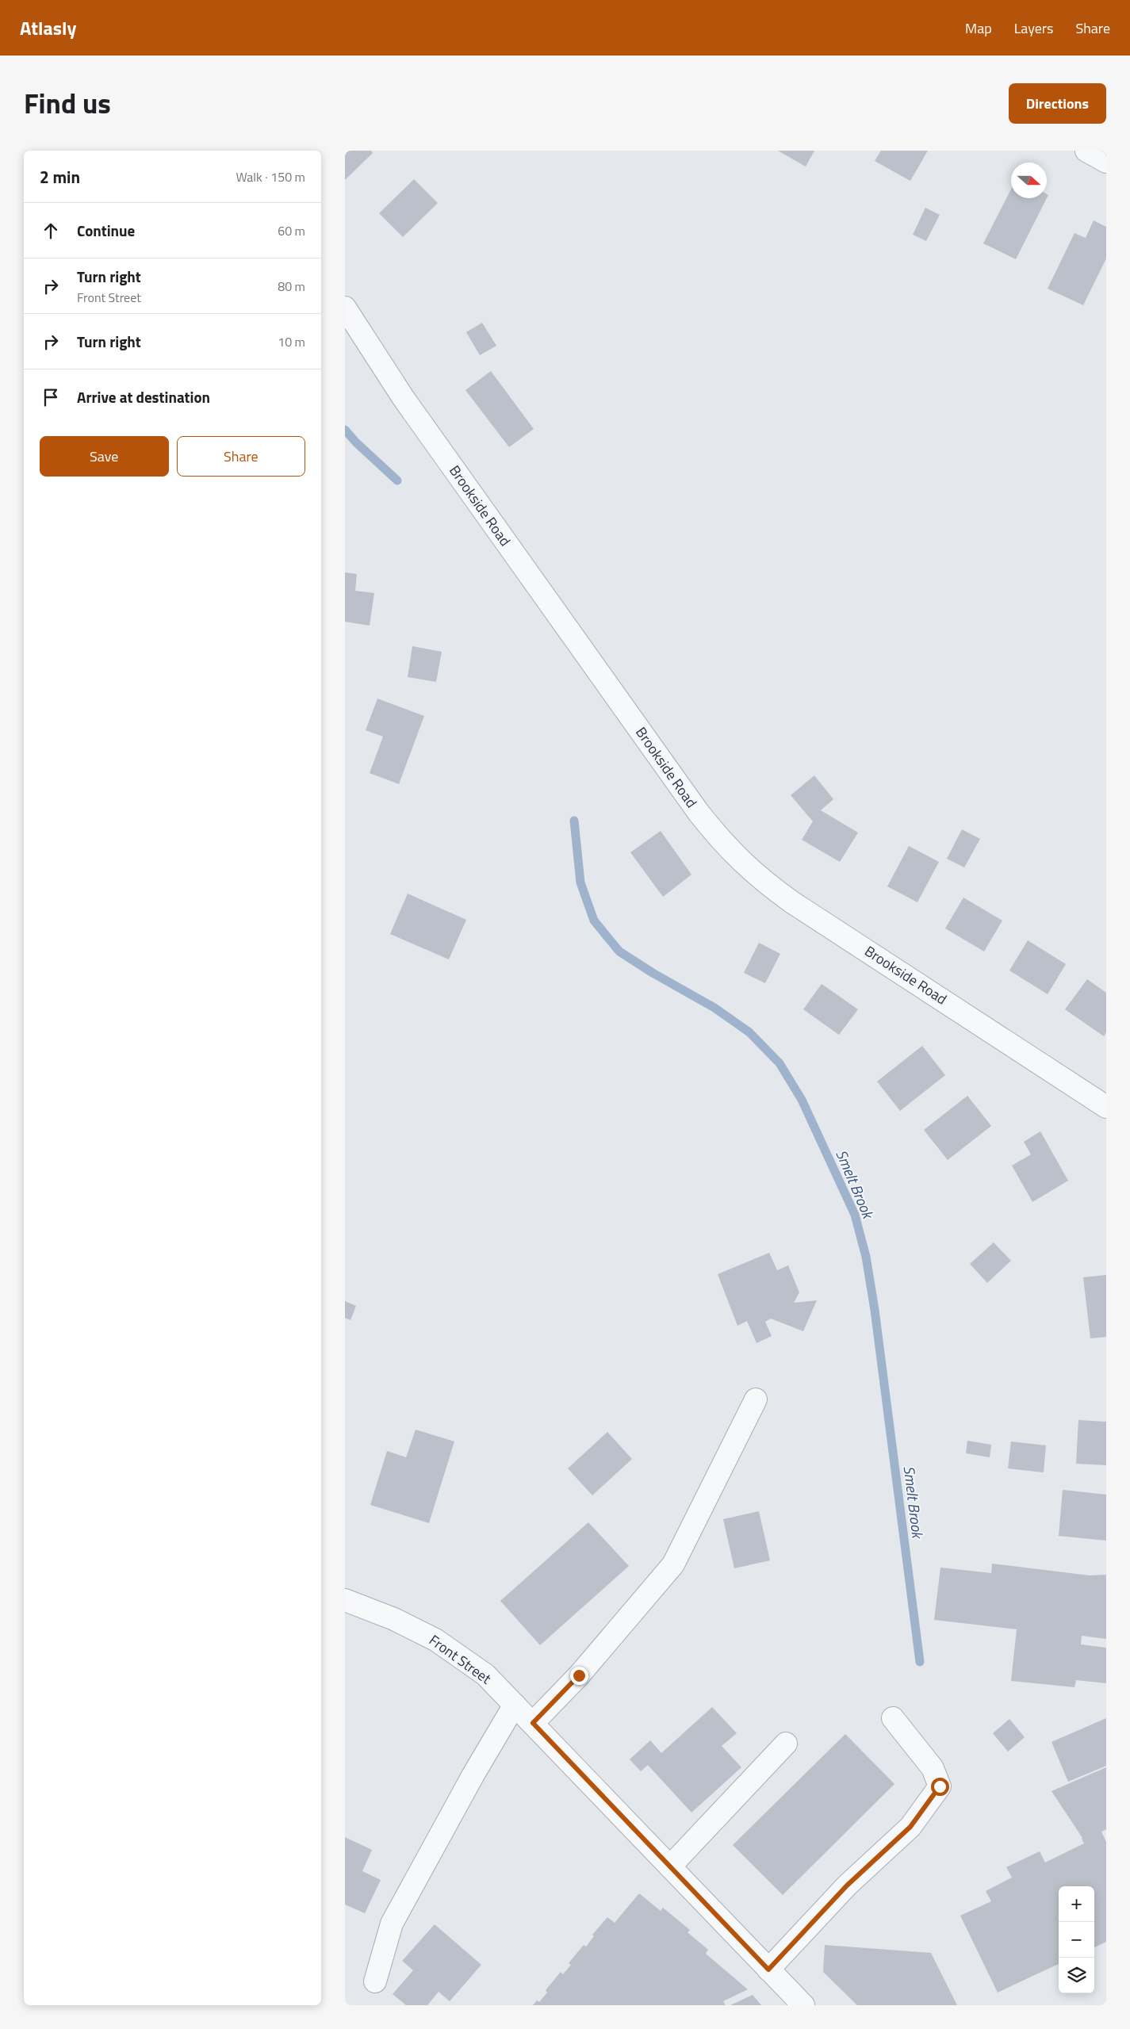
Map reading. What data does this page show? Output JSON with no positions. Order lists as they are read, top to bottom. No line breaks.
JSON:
{"streets":{"street":["Brookside Road","Front Street"]},"water":["Smelt Brook"],"north":"right","page":{"header":"Atlasly","nav":["Map","Layers","Share"],"title":"Find us","buttons":["Directions",["Save","Share"]],"heading":["2 min","Walk · 150 m"],"list":[["Continue","60 m"],["Turn right","Front Street","80 m"],["Turn right","10 m"],"Arrive at destination"],"map_buttons":["+","−"]}}
